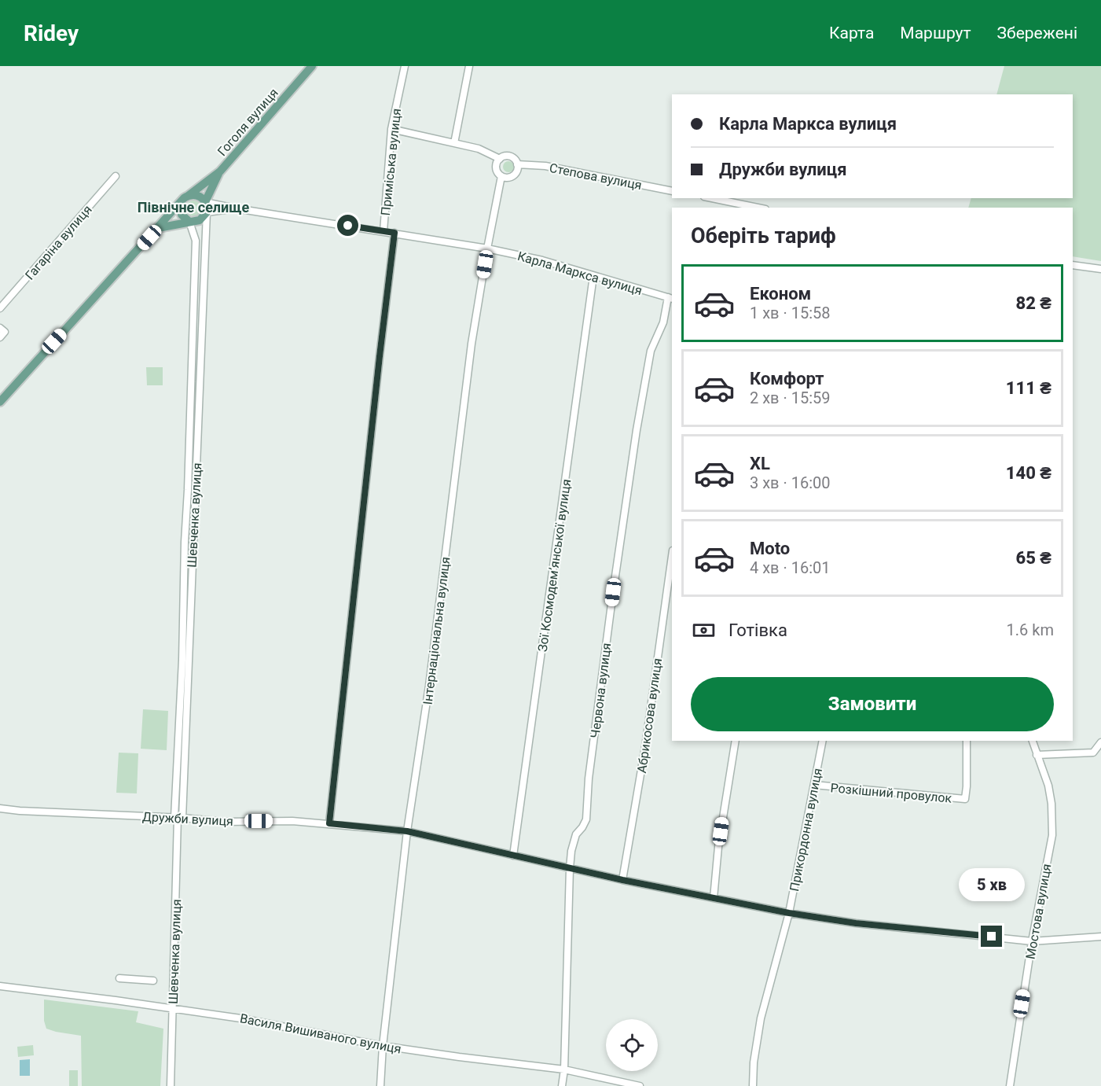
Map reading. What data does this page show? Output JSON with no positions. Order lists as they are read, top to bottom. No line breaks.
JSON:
{"streets":{"main road":["Гоголя вулиця"],"street":["Приміська вулиця","Степова вулиця","Гагаріна вулиця","Карла Маркса вулиця","Шевченка вулиця","Зої Космодем’янської вулиця","Інтернаціональна вулиця","Червона вулиця","Абрикосова вулиця","Розкішний провулок","Дружби вулиця","Прикордонна вулиця","Мостова вулиця","Василя Вишиваного вулиця"]},"crossings":[["Гоголя вулиця","Карла Маркса вулиця"],["Гоголя вулиця","Шевченка вулиця"],["Приміська вулиця","Карла Маркса вулиця"],["Степова вулиця","Інтернаціональна вулиця"],["Карла Маркса вулиця","Шевченка вулиця"],["Карла Маркса вулиця","Зої Космодем’янської вулиця"],["Карла Маркса вулиця","Інтернаціональна вулиця"],["Карла Маркса вулиця","Червона вулиця"],["Шевченка вулиця","Дружби вулиця"],["Шевченка вулиця","Василя Вишиваного вулиця"],["Зої Космодем’янської вулиця","Дружби вулиця"],["Інтернаціональна вулиця","Дружби вулиця"],["Інтернаціональна вулиця","Василя Вишиваного вулиця"],["Червона вулиця","Дружби вулиця"],["Червона вулиця","Василя Вишиваного вулиця"],["Абрикосова вулиця","Дружби вулиця"],["Розкішний провулок","Прикордонна вулиця"],["Дружби вулиця","Прикордонна вулиця"],["Дружби вулиця","Мостова вулиця"]],"districts":["Північне селище"],"page":{"header":"Ridey","nav":["Карта","Маршрут","Збережені"],"banner":["Карла Маркса вулиця","Дружби вулиця"],"heading":"Оберіть тариф","list":[{"name":"Економ","note":"1 хв · 15:58","value":"82 ₴"},{"name":"Комфорт","note":"2 хв · 15:59","value":"111 ₴"},{"name":"XL","note":"3 хв · 16:00","value":"140 ₴"},{"name":"Moto","note":"4 хв · 16:01","value":"65 ₴"}],"pay":["Готівка","1.6 km"],"buttons":"Замовити","bubble":"5 хв"}}
